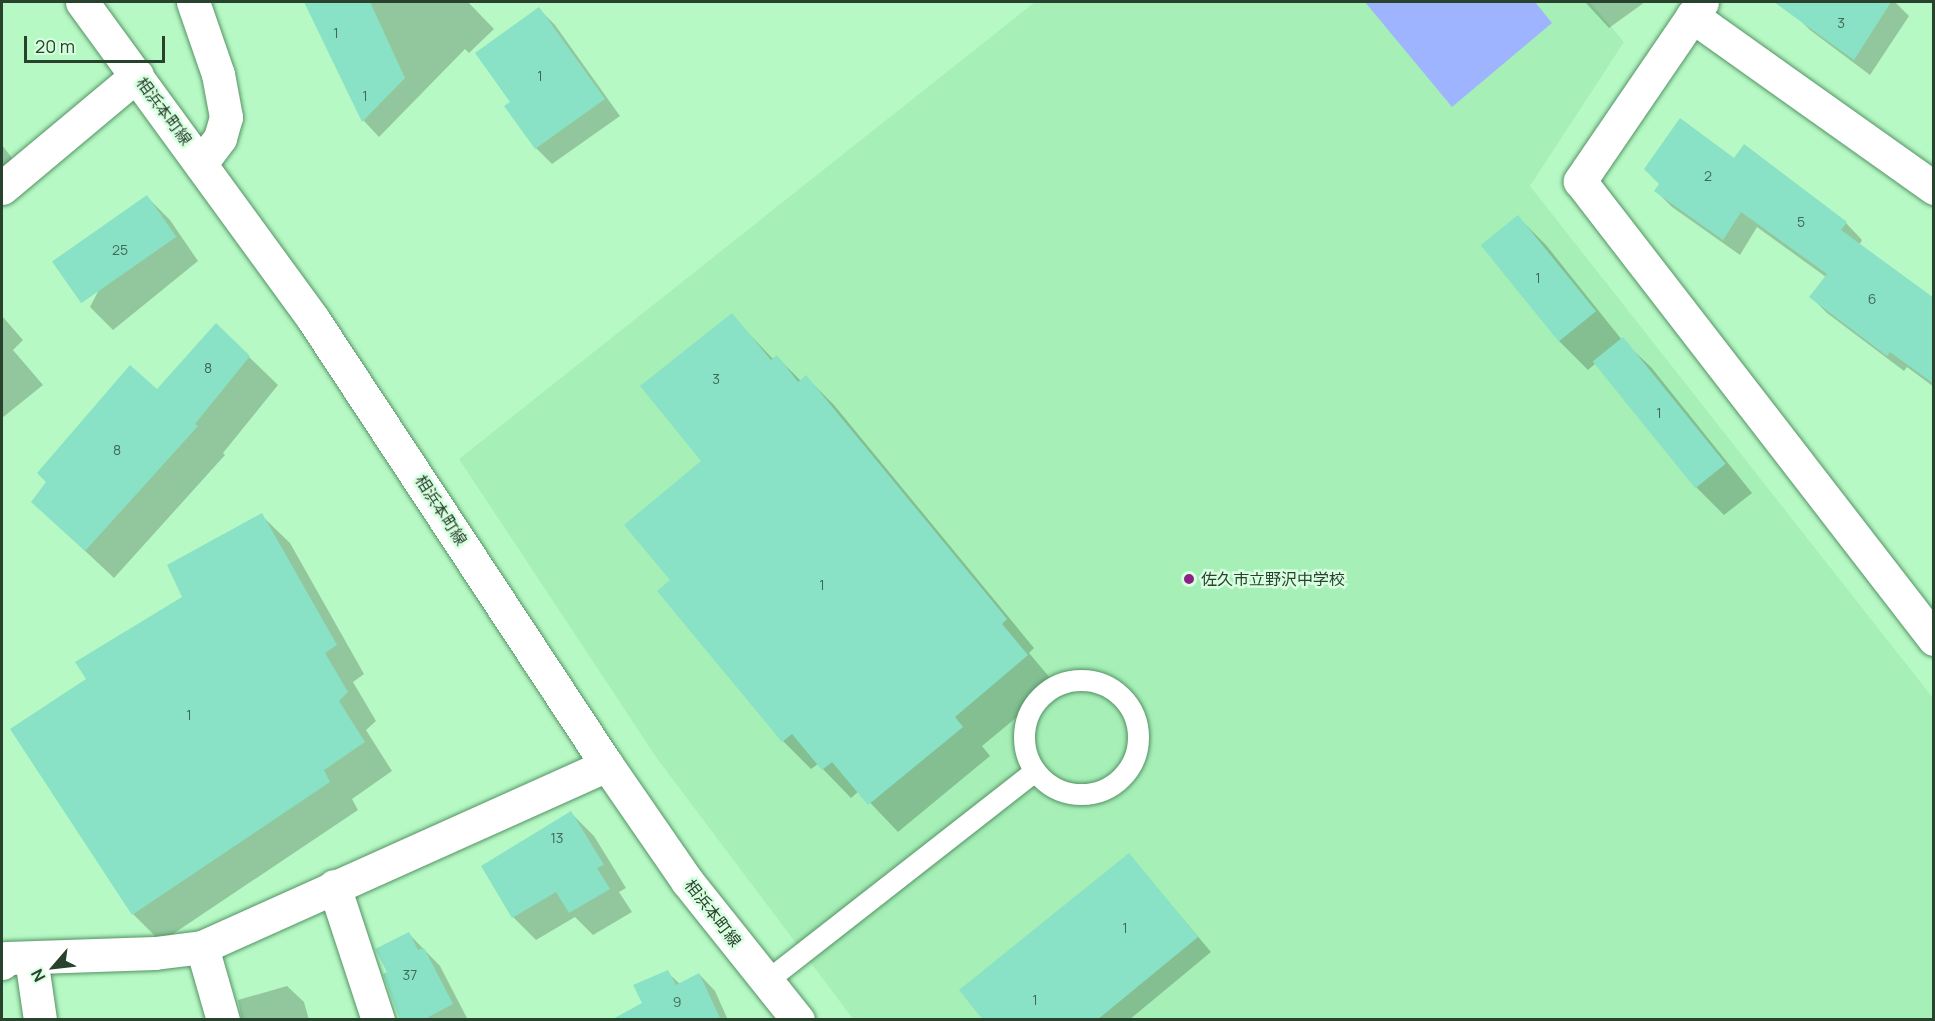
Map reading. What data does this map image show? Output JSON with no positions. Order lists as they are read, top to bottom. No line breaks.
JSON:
{"streets":{"street":["相浜本町線"]},"places":["佐久市立野沢中学校"],"house_numbers":["3","1","1","1","2","5","25","1","6","8","3","1","8","1","1","13","1","37","1","9"],"scale_bar":"20 m","north":"bottom left"}
